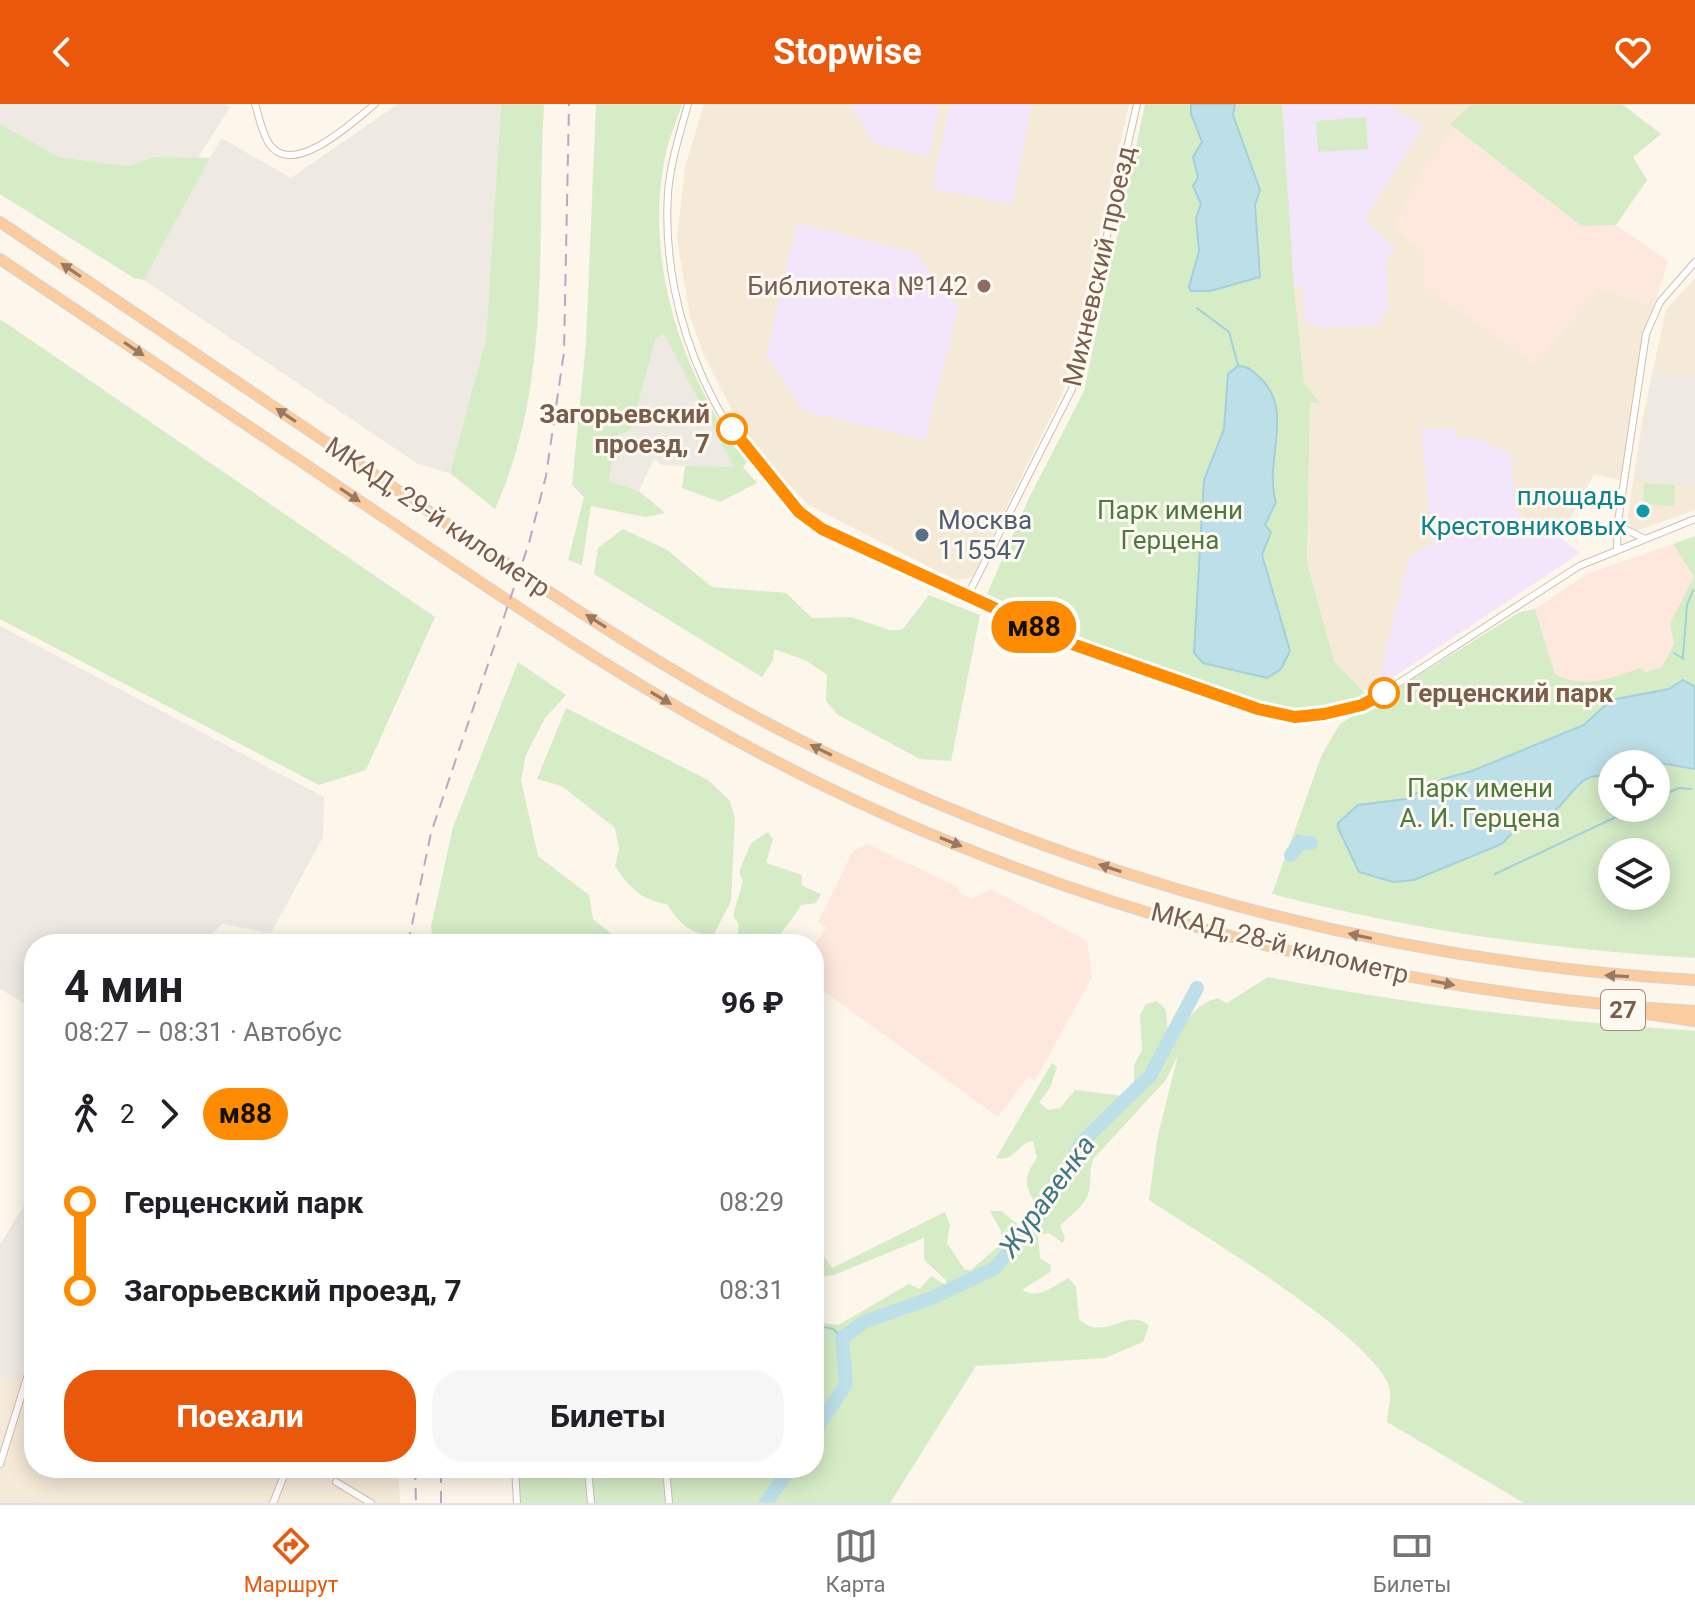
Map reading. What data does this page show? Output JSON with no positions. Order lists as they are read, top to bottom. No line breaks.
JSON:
{"streets":{"highway":["МКАД, 29-й километр","МКАД, 28-й километр","27"],"street":["Михневский проезд"]},"crossings":[["МКАД, 29-й километр","МКАД, 28-й километр"],["МКАД, 28-й километр","27"]],"water":["Журавенка"],"parks":["Парк имени Герцена","Парк имени А. И. Герцена"],"places":["Библиотека №142","Загорьевский проезд, 7","площадь Крестовниковых","Москва 115547","Герценский парк"],"lines":["bus line м88"],"page":{"header":"Stopwise","on_map":"м88","heading":["4 мин","08:27 – 08:31 · Автобус","96 ₽"],"legs":["2","м88"],"list":[{"name":"Герценский парк","value":"08:29"},{"name":"Загорьевский проезд, 7","value":"08:31"}],"buttons":["Поехали","Билеты"],"tabs":["Маршрут","Карта","Билеты"]}}
